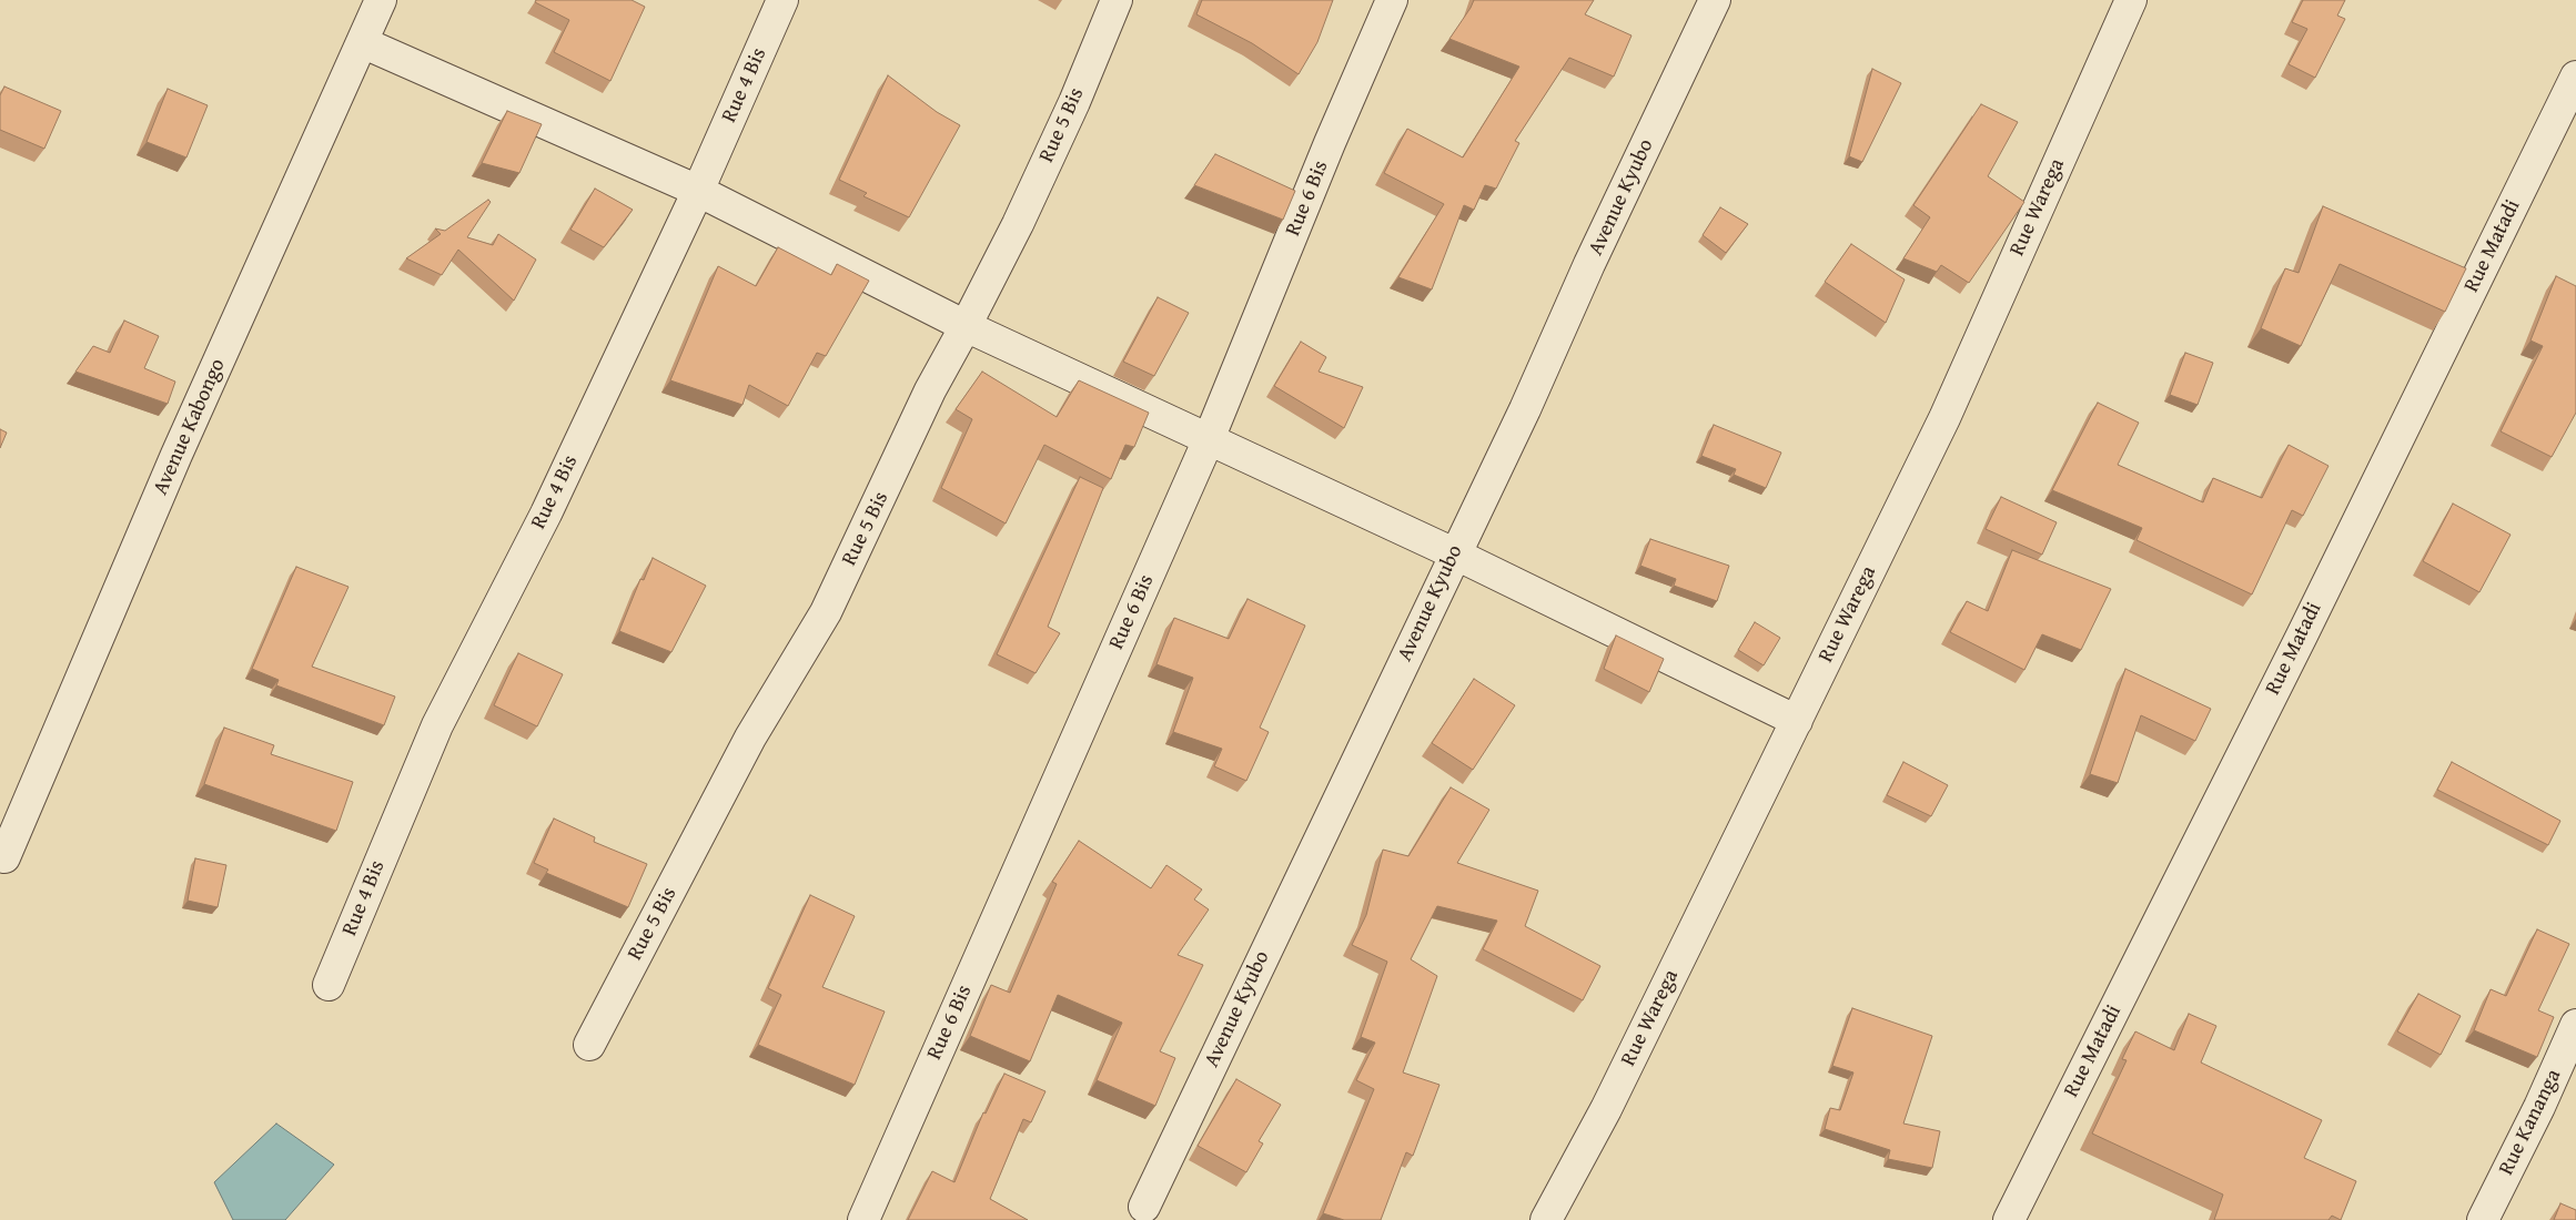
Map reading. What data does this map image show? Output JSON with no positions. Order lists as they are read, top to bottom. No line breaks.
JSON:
{"streets":{"street":["Rue 4 Bis","Rue 5 Bis","Avenue Kyubo","Rue 6 Bis","Rue Warega","Rue Matadi","Avenue Kabongo","Rue Kananga"]}}
